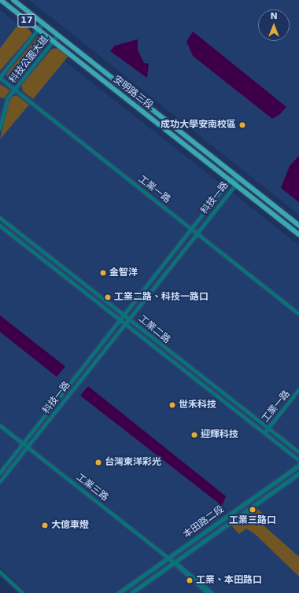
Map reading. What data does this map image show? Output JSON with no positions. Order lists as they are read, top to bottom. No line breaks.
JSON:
{"streets":{"main road":["17","安明路三段"],"street":["科技公園大道","工業一路","科技一路","工業二路","工業三路","本田路二段"]},"crossings":[["科技公園大道","安明路三段"],["科技公園大道","工業一路"],["安明路三段","科技一路"],["工業一路","科技一路"],["工業一路","工業二路"],["科技一路","工業二路"],["科技一路","工業三路"],["工業三路","本田路二段"]],"places":["成功大學安南校區","金智洋","工業二路、科技一路口","世禾科技","迎輝科技","台灣東洋彩光","工業三路口","大億車燈","工業、本田路口"],"north":"top"}
